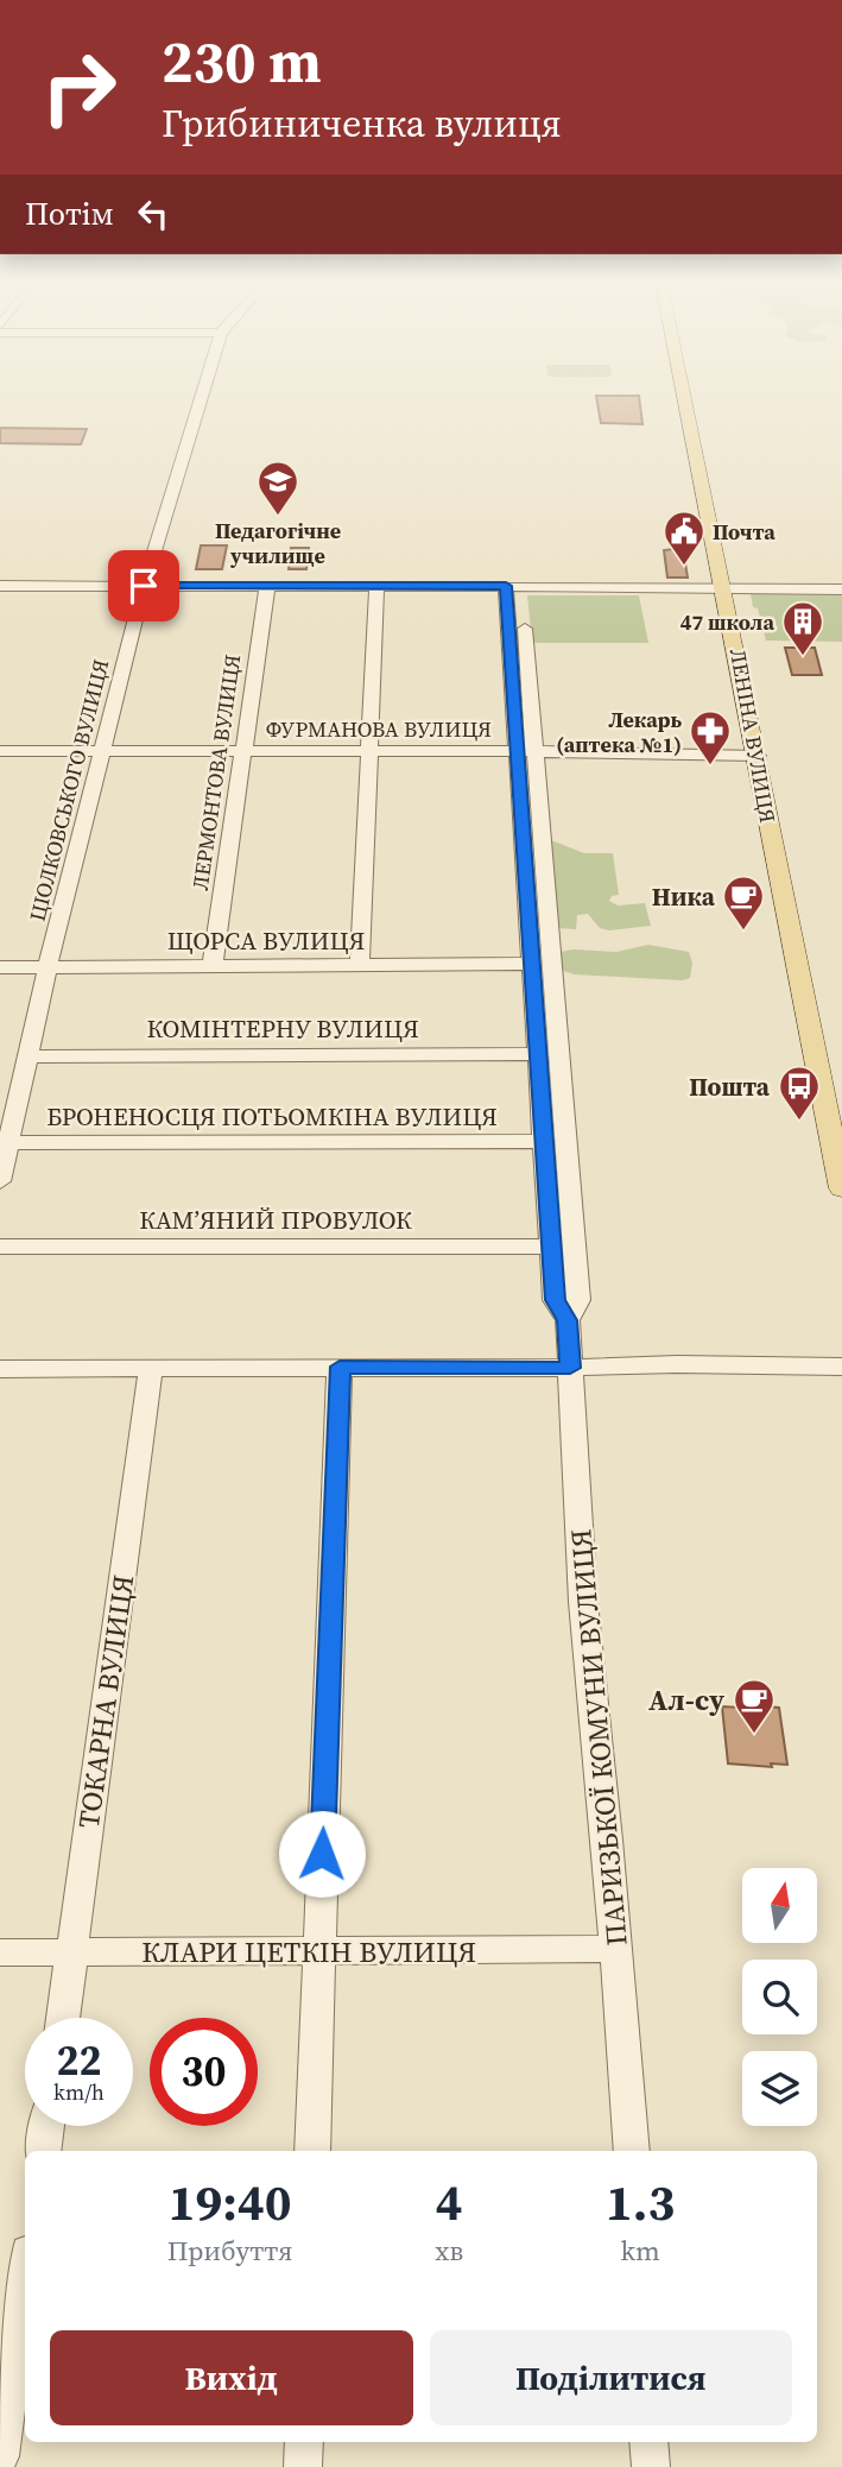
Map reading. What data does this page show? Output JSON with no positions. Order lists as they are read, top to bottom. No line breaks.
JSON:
{"streets":{"main road":["ЛЕНІНА ВУЛИЦЯ"],"street":["ФУРМАНОВА ВУЛИЦЯ","ЛЕРМОНТОВА ВУЛИЦЯ","ЦІОЛКОВСЬКОГО ВУЛИЦЯ","ЩОРСА ВУЛИЦЯ","КОМІНТЕРНУ ВУЛИЦЯ","БРОНЕНОСЦЯ ПОТЬОМКІНА ВУЛИЦЯ","КАМ’ЯНИЙ ПРОВУЛОК","ТОКАРНА ВУЛИЦЯ","ПАРИЗЬКОЇ КОМУНИ ВУЛИЦЯ","КЛАРИ ЦЕТКІН ВУЛИЦЯ"]},"crossings":[["ФУРМАНОВА ВУЛИЦЯ","ЛЕНІНА ВУЛИЦЯ"],["ФУРМАНОВА ВУЛИЦЯ","ЛЕРМОНТОВА ВУЛИЦЯ"],["ФУРМАНОВА ВУЛИЦЯ","ЦІОЛКОВСЬКОГО ВУЛИЦЯ"],["ФУРМАНОВА ВУЛИЦЯ","ПАРИЗЬКОЇ КОМУНИ ВУЛИЦЯ"],["ЛЕРМОНТОВА ВУЛИЦЯ","ЩОРСА ВУЛИЦЯ"],["ЦІОЛКОВСЬКОГО ВУЛИЦЯ","ЩОРСА ВУЛИЦЯ"],["ЦІОЛКОВСЬКОГО ВУЛИЦЯ","КОМІНТЕРНУ ВУЛИЦЯ"],["ЦІОЛКОВСЬКОГО ВУЛИЦЯ","БРОНЕНОСЦЯ ПОТЬОМКІНА ВУЛИЦЯ"],["ЩОРСА ВУЛИЦЯ","ПАРИЗЬКОЇ КОМУНИ ВУЛИЦЯ"],["КОМІНТЕРНУ ВУЛИЦЯ","ПАРИЗЬКОЇ КОМУНИ ВУЛИЦЯ"],["БРОНЕНОСЦЯ ПОТЬОМКІНА ВУЛИЦЯ","ПАРИЗЬКОЇ КОМУНИ ВУЛИЦЯ"],["КАМ’ЯНИЙ ПРОВУЛОК","ПАРИЗЬКОЇ КОМУНИ ВУЛИЦЯ"],["ТОКАРНА ВУЛИЦЯ","КЛАРИ ЦЕТКІН ВУЛИЦЯ"],["ПАРИЗЬКОЇ КОМУНИ ВУЛИЦЯ","КЛАРИ ЦЕТКІН ВУЛИЦЯ"]],"places":{"school or university":["Педагогічне училище"],"public building":["Почта"],"building":["47 школа"],"pharmacy":["Лекарь (аптека №1)"],"cafe":["Ника","Ал-су"],"bus stop":["Пошта"]},"north":"top","page":{"turn":["230 m","Грибиниченка вулиця"],"then":"Потім","speed":"22 km/h","limit":"30","eta":["19:40","Прибуття","4","хв","1.3","km"],"buttons":["Вихід","Поділитися"]}}
